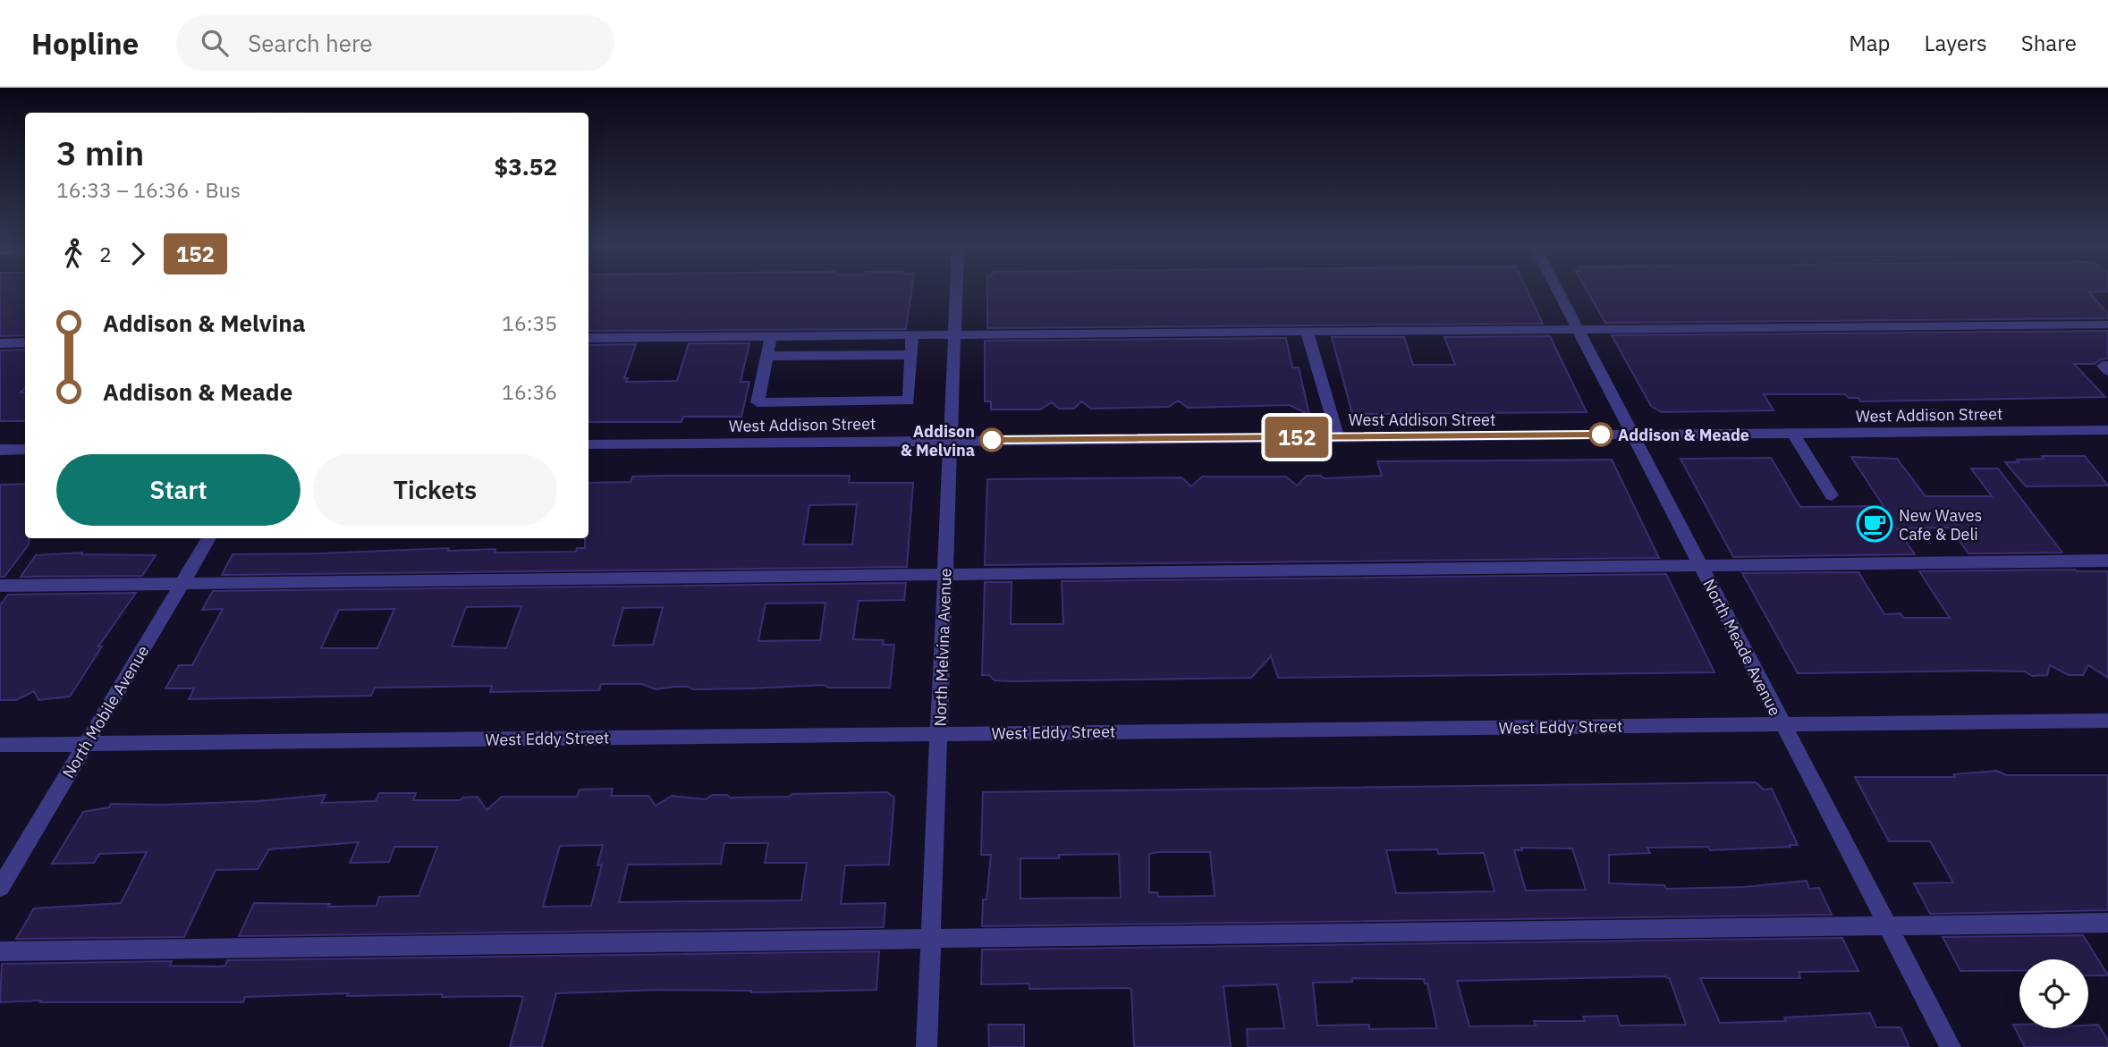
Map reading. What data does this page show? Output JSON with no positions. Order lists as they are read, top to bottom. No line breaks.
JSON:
{"streets":{"street":["West Addison Street","North Melvina Avenue","North Meade Avenue","North Mobile Avenue","West Eddy Street"]},"crossings":[["West Addison Street","North Melvina Avenue"],["West Addison Street","North Meade Avenue"],["North Melvina Avenue","West Eddy Street"],["North Meade Avenue","West Eddy Street"],["North Mobile Avenue","West Eddy Street"]],"places":{"other":["Addison & Meade","Addison & Melvina"],"cafe":["New Waves Cafe & Deli"]},"lines":["bus line 152"],"page":{"header":"Hopline","search":"Search here","nav":["Map","Layers","Share"],"on_map":"152","heading":["3 min","16:33 – 16:36 · Bus","$3.52"],"legs":["2","152"],"list":[{"name":"Addison & Melvina","value":"16:35"},{"name":"Addison & Meade","value":"16:36"}],"buttons":["Start","Tickets"]}}
